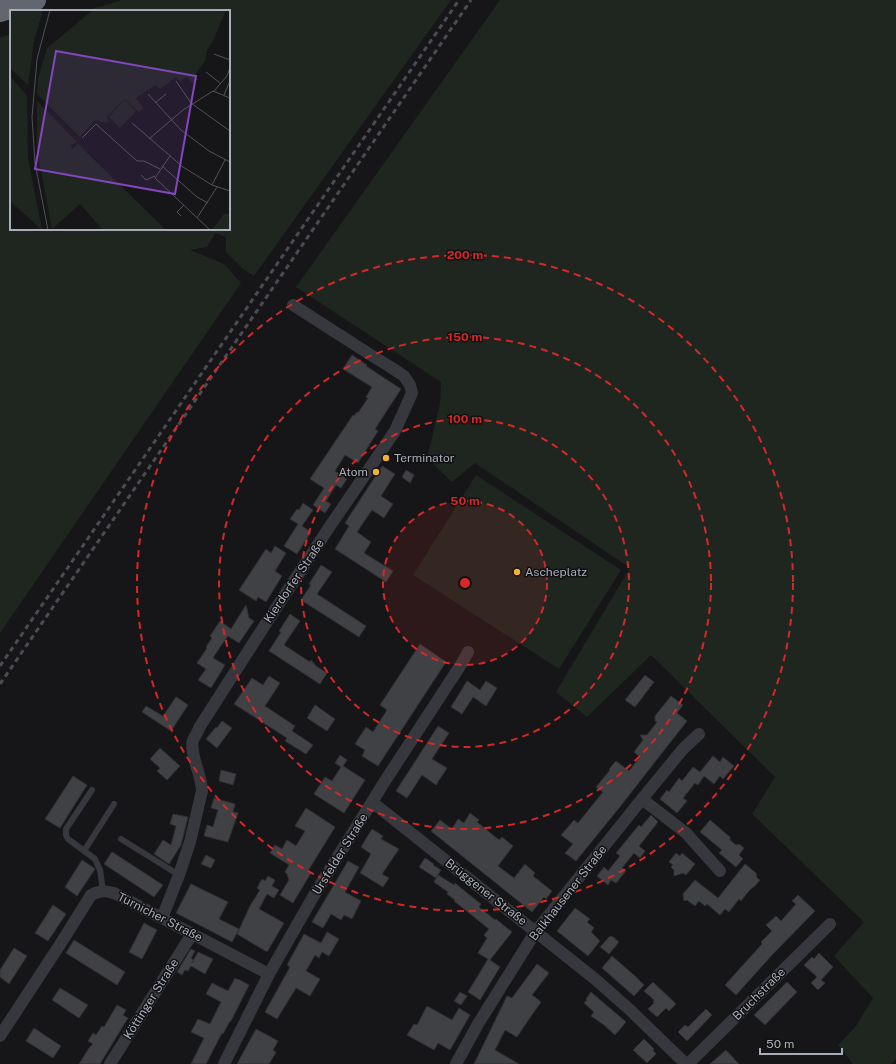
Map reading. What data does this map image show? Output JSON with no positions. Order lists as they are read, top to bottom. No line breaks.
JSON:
{"streets":{"street":["Kierdorfer Straße","Ursfelder Straße","Brüggener Straße","Balkhausener Straße","Türnicher Straße","Bruchstraße","Köttinger Straße"]},"crossings":[["Kierdorfer Straße","Türnicher Straße"],["Ursfelder Straße","Brüggener Straße"],["Ursfelder Straße","Türnicher Straße"],["Brüggener Straße","Balkhausener Straße"],["Brüggener Straße","Bruchstraße"],["Türnicher Straße","Köttinger Straße"]],"places":["Terminator","Atom","Ascheplatz"],"scale_bar":"50 m","rings":["200 m","150 m","100 m","50 m"]}
